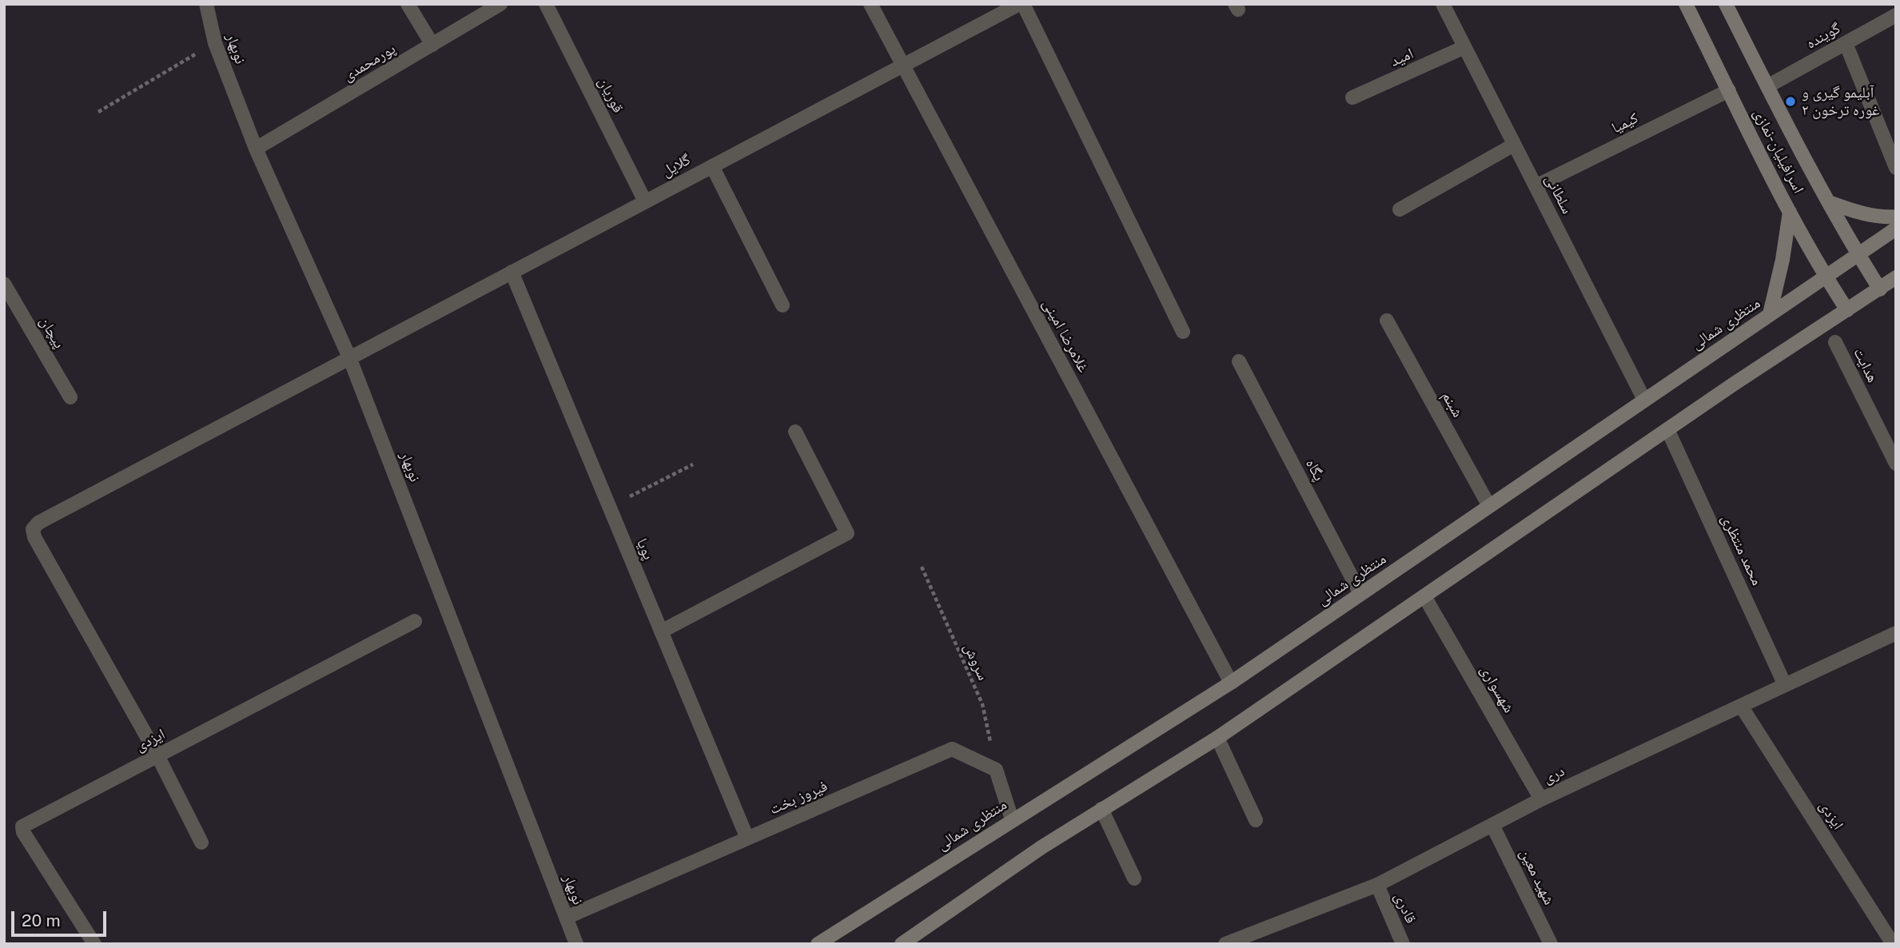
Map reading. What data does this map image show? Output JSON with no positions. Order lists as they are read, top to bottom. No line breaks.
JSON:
{"streets":{"main road":["اسرافیلیان-نمازی","منتظری شمالی"],"street":["گوینده","نوبهار","امید","پورمحمدی","قوریان","کیمیا","گلایل","سلطانی","پیچان","غلامرضا امینی","هدایت","شبنم","پگاه","پویا","محمد منتظری","شهسواری","ایزدی","دری","فیروز بخت","شهید معین","قادری"],"path":["سروش"]},"crossings":[["گوینده","اسرافیلیان-نمازی"],["نوبهار","پورمحمدی"],["نوبهار","گلایل"],["نوبهار","فیروز بخت"],["امید","سلطانی"],["قوریان","گلایل"],["کیمیا","اسرافیلیان-نمازی"],["کیمیا","سلطانی"],["اسرافیلیان-نمازی","منتظری شمالی"],["گلایل","غلامرضا امینی"],["گلایل","پویا"],["گلایل","ایزدی"],["سلطانی","منتظری شمالی"],["منتظری شمالی","غلامرضا امینی"],["منتظری شمالی","شبنم"],["منتظری شمالی","پگاه"],["پویا","فیروز بخت"],["محمد منتظری","دری"],["سروش","فیروز بخت"],["شهسواری","دری"],["ایزدی","دری"],["دری","شهید معین"],["دری","قادری"]],"places":["آبلیمو گیری و غوره ترخون ٢"],"scale_bar":"20 m"}
